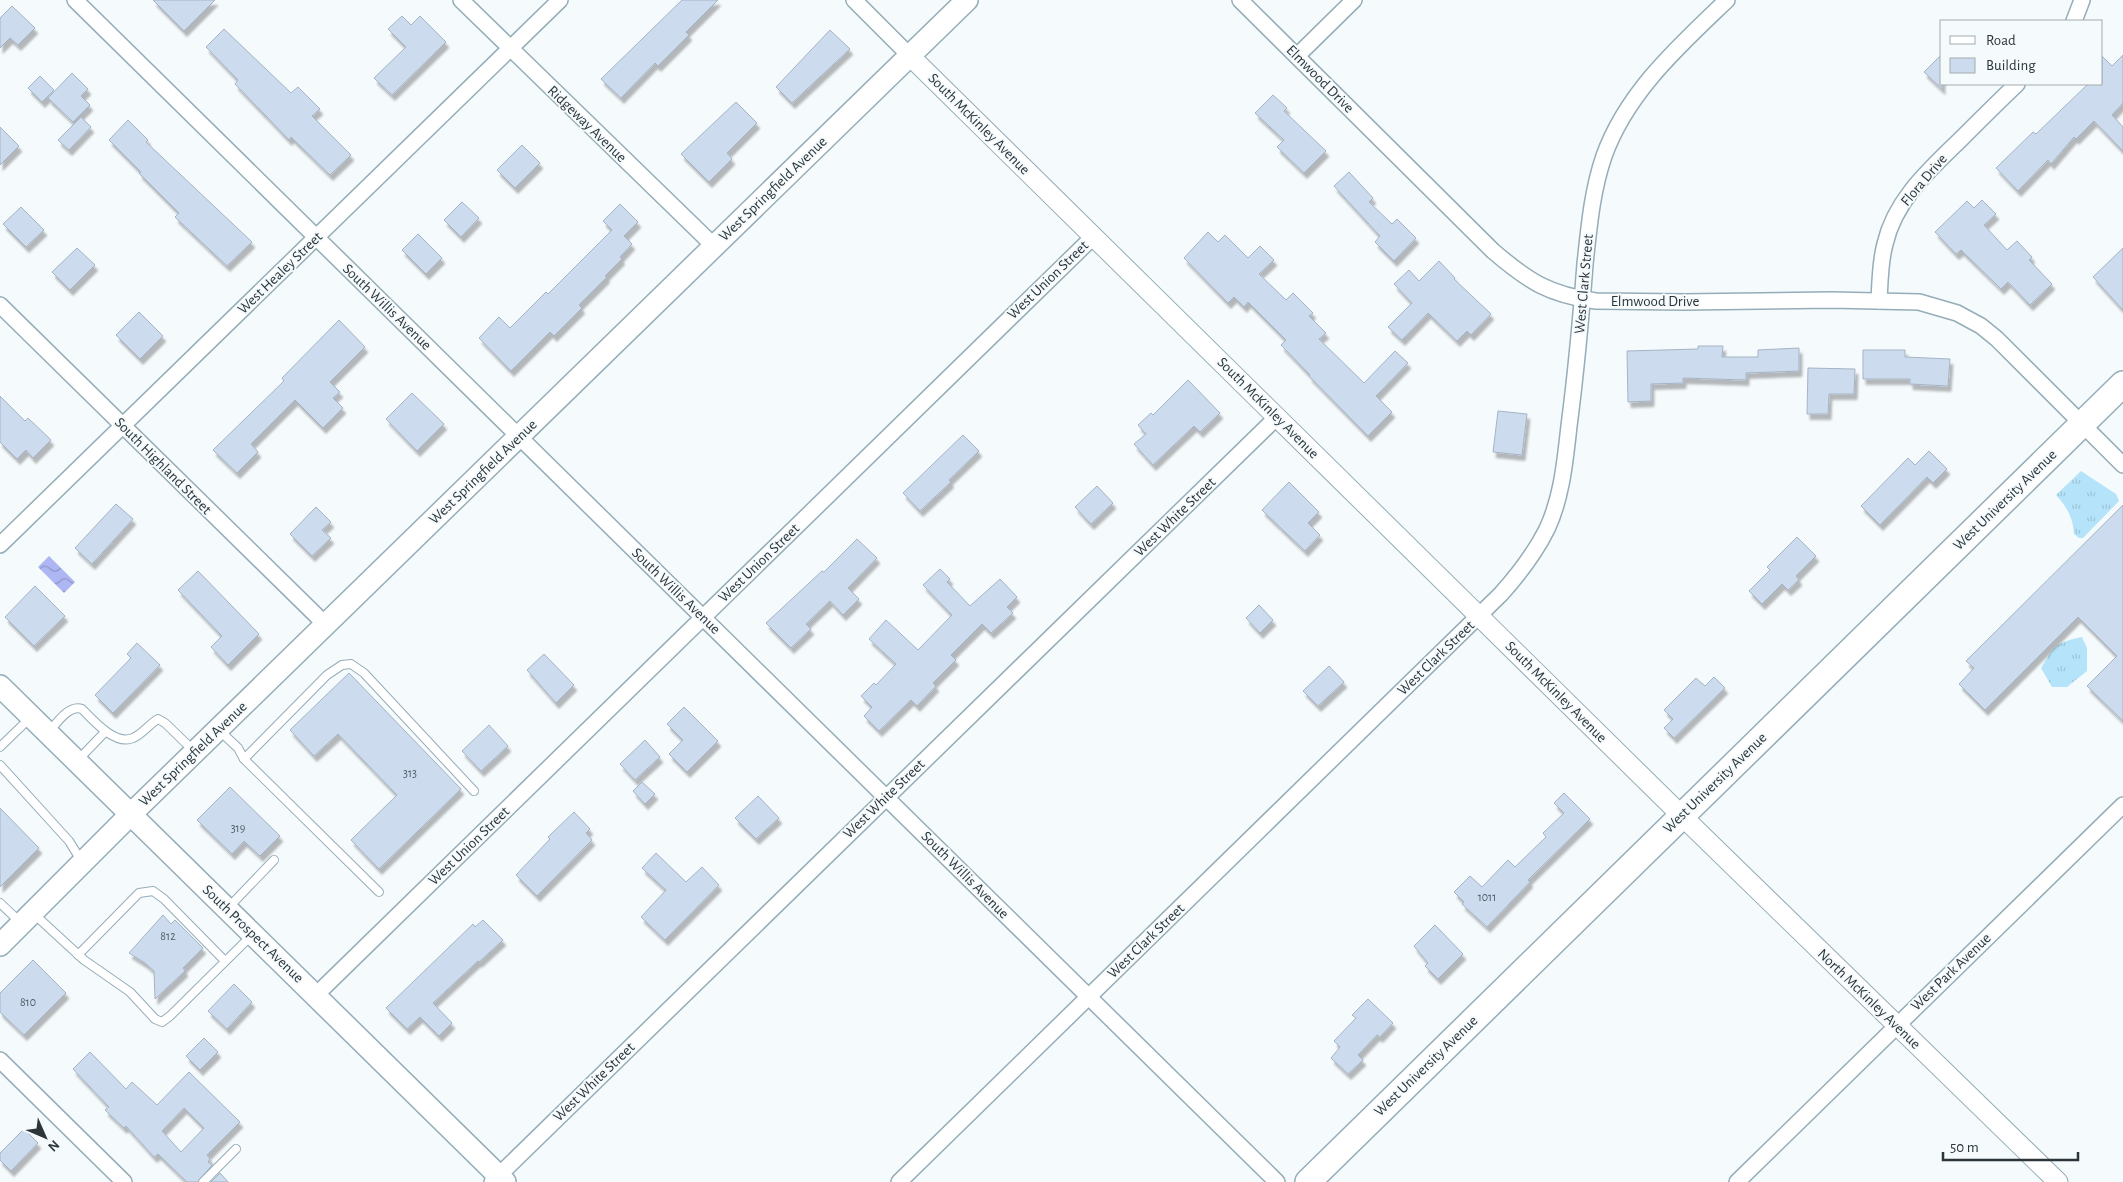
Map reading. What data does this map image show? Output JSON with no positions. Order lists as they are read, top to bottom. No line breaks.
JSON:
{"streets":{"main road":["West Springfield Avenue","West University Avenue","South Prospect Avenue"],"street":["Elmwood Drive","Ridgeway Avenue","South McKinley Avenue","Flora Drive","West Healey Street","West Union Street","West Clark Street","South Willis Avenue","South Highland Street","West White Street","West Park Avenue","North McKinley Avenue"]},"crossings":[["Elmwood Drive","Flora Drive"],["Elmwood Drive","West Clark Street"],["Elmwood Drive","West University Avenue"],["Ridgeway Avenue","West Springfield Avenue"],["Ridgeway Avenue","West Healey Street"],["South McKinley Avenue","West Springfield Avenue"],["South McKinley Avenue","West Union Street"],["South McKinley Avenue","West Clark Street"],["South McKinley Avenue","West University Avenue"],["South McKinley Avenue","West White Street"],["South McKinley Avenue","North McKinley Avenue"],["West Springfield Avenue","South Willis Avenue"],["West Springfield Avenue","South Highland Street"],["West Springfield Avenue","South Prospect Avenue"],["West Healey Street","South Willis Avenue"],["West Healey Street","South Highland Street"],["West Union Street","South Willis Avenue"],["West Union Street","South Prospect Avenue"],["West Clark Street","South Willis Avenue"],["South Willis Avenue","West White Street"],["West University Avenue","North McKinley Avenue"],["West White Street","South Prospect Avenue"],["West Park Avenue","North McKinley Avenue"]],"house_numbers":["313","319","1011","812","810"],"legend":["Road","Building"],"scale_bar":"50 m","north":"bottom right"}
